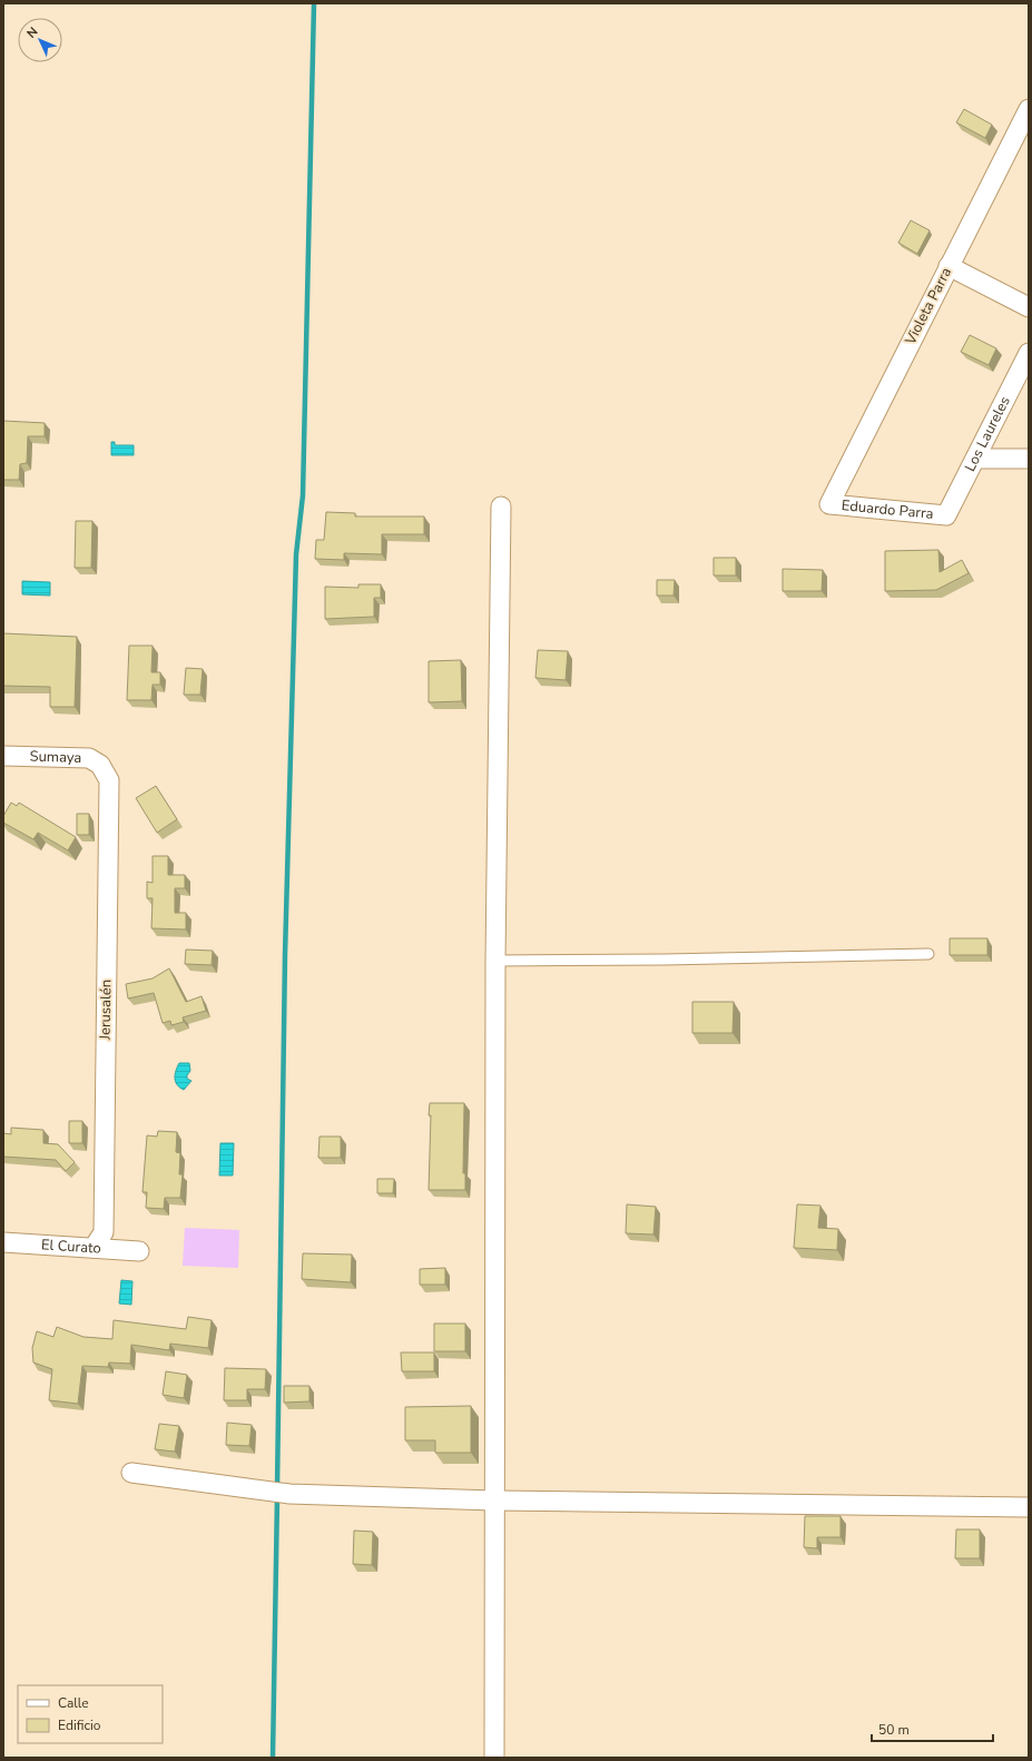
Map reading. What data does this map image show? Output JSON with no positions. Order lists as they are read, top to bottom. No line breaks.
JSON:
{"streets":{"street":["Violeta Parra","Los Laureles","Eduardo Parra","Sumaya","Jerusalén","El Curato"]},"crossings":[["Violeta Parra","Eduardo Parra"],["Los Laureles","Eduardo Parra"],["Sumaya","Jerusalén"],["Jerusalén","El Curato"]],"legend":["Calle","Edificio"],"scale_bar":"50 m","north":"top left"}
